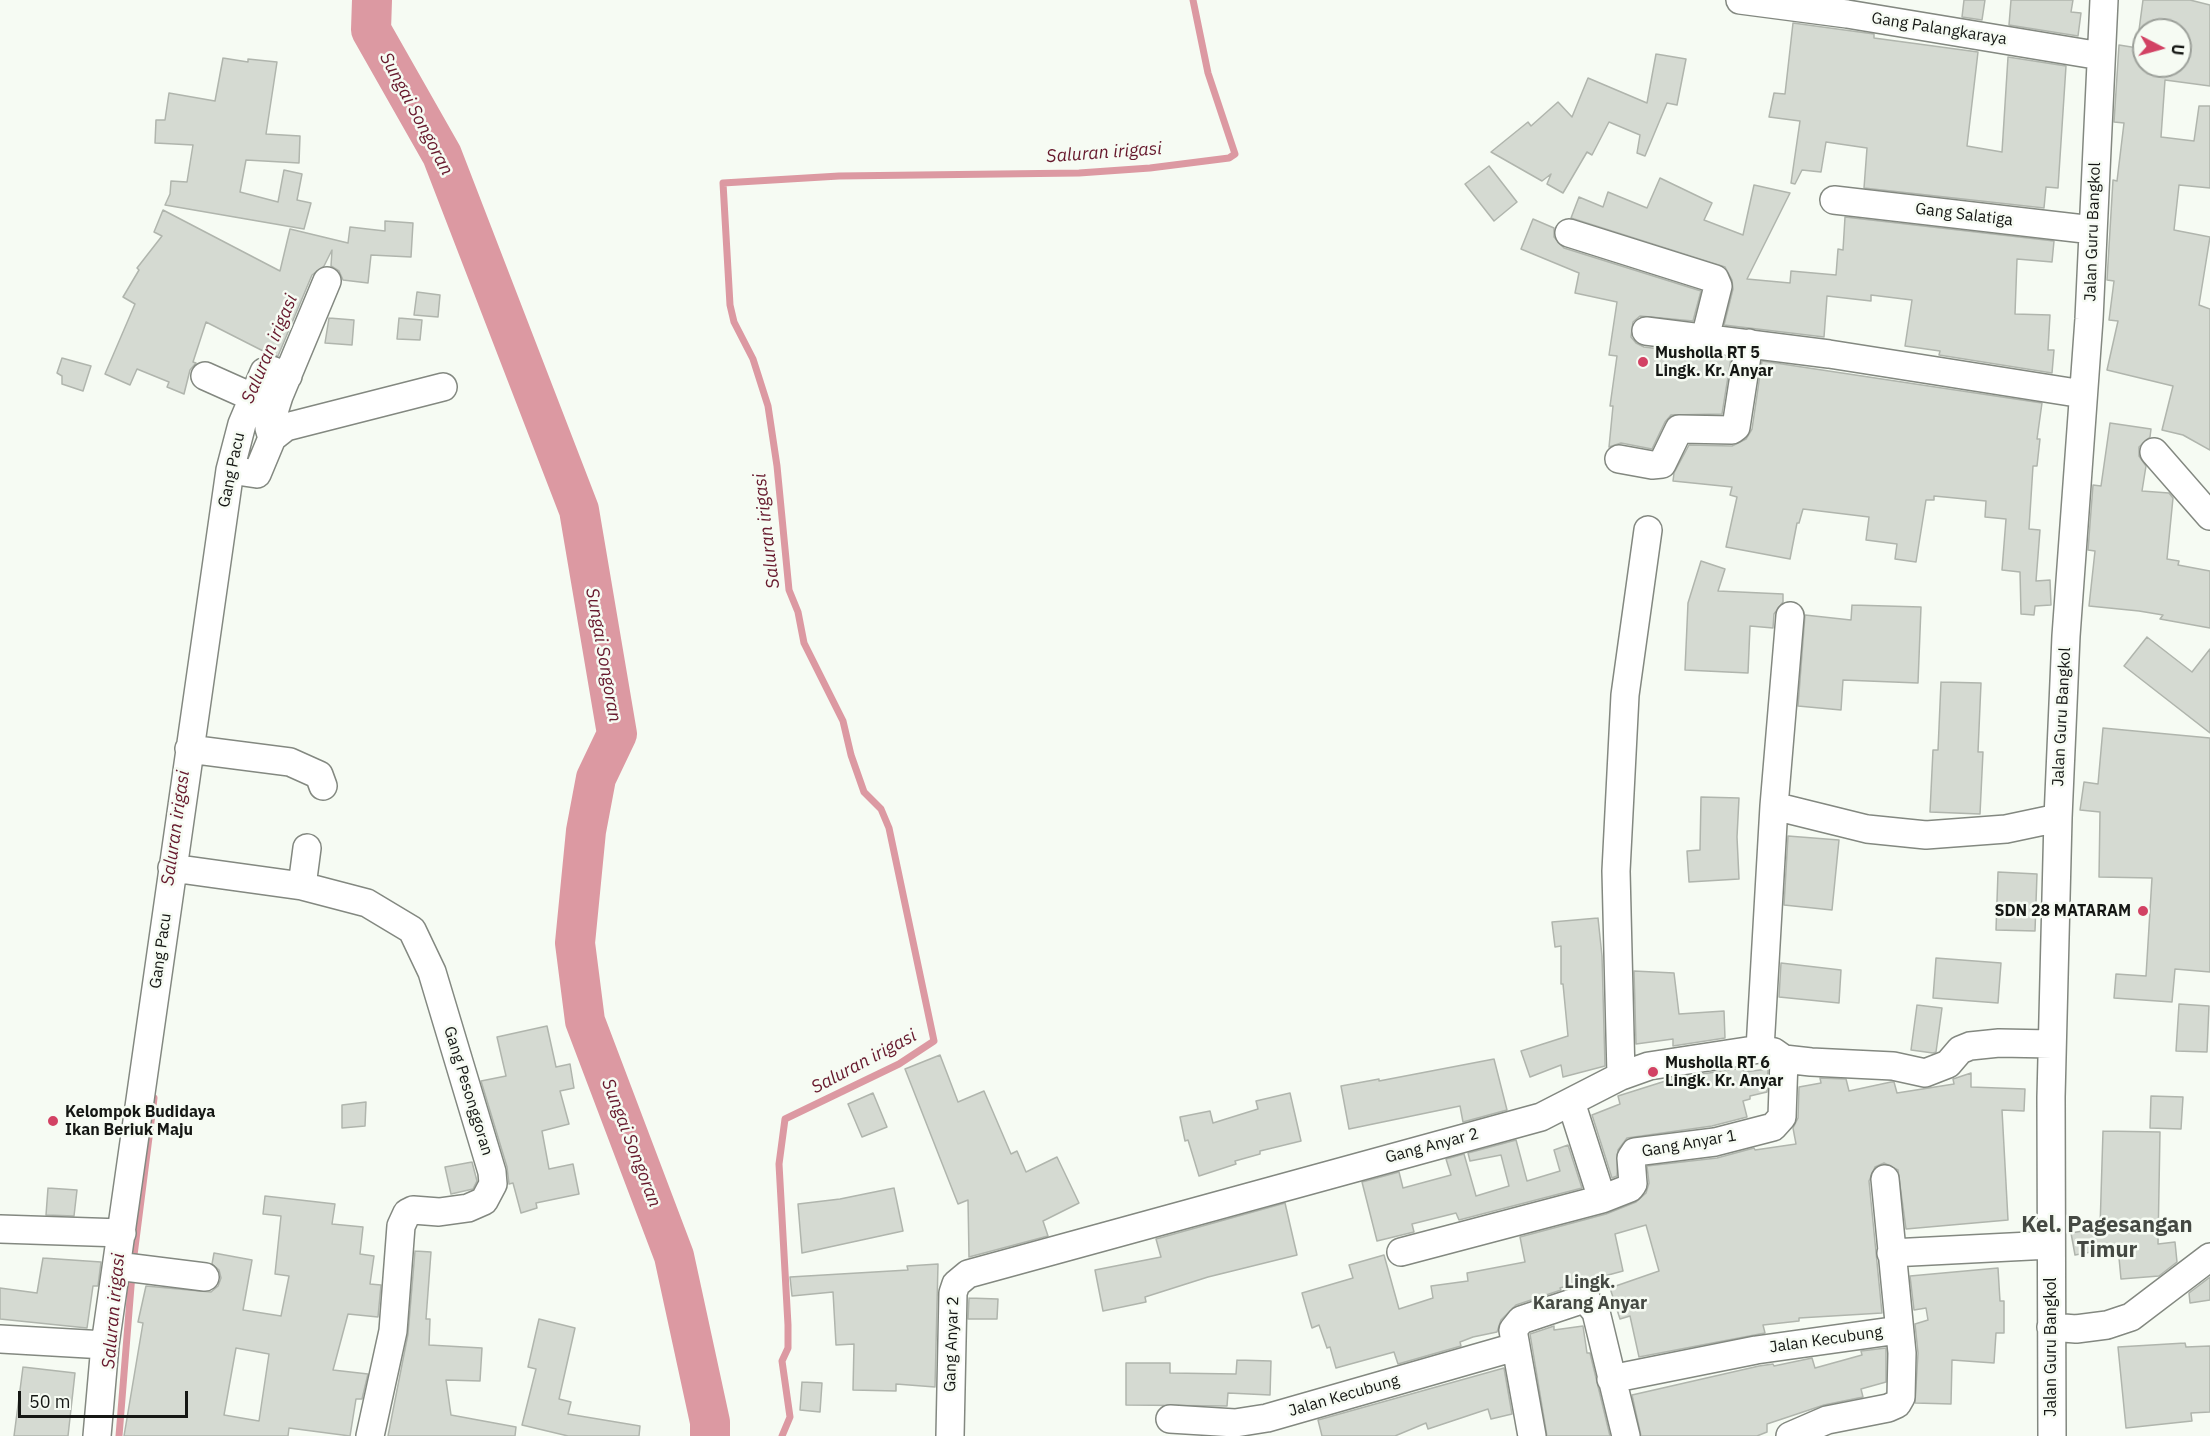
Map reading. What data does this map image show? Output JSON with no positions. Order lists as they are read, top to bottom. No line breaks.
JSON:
{"streets":{"street":["Gang Palangkaraya","Gang Salatiga","Jalan Guru Bangkol","Gang Pacu","Gang Pesonggoran","Gang Anyar 1","Gang Anyar 2","Jalan Kecubung"]},"crossings":[["Gang Palangkaraya","Jalan Guru Bangkol"],["Gang Salatiga","Jalan Guru Bangkol"],["Jalan Guru Bangkol","Gang Anyar 2"],["Gang Pacu","Gang Pesonggoran"],["Gang Anyar 1","Gang Anyar 2"]],"districts":["Kel. Pagesangan Timur","Lingk. Karang Anyar"],"water":["Sungai Songoran","Saluran irigasi"],"places":["Musholla RT 5 Lingk. Kr. Anyar","SDN 28 MATARAM","Musholla RT 6 Lingk. Kr. Anyar","Kelompok Budidaya Ikan Beriuk Maju"],"scale_bar":"50 m","north":"right"}
